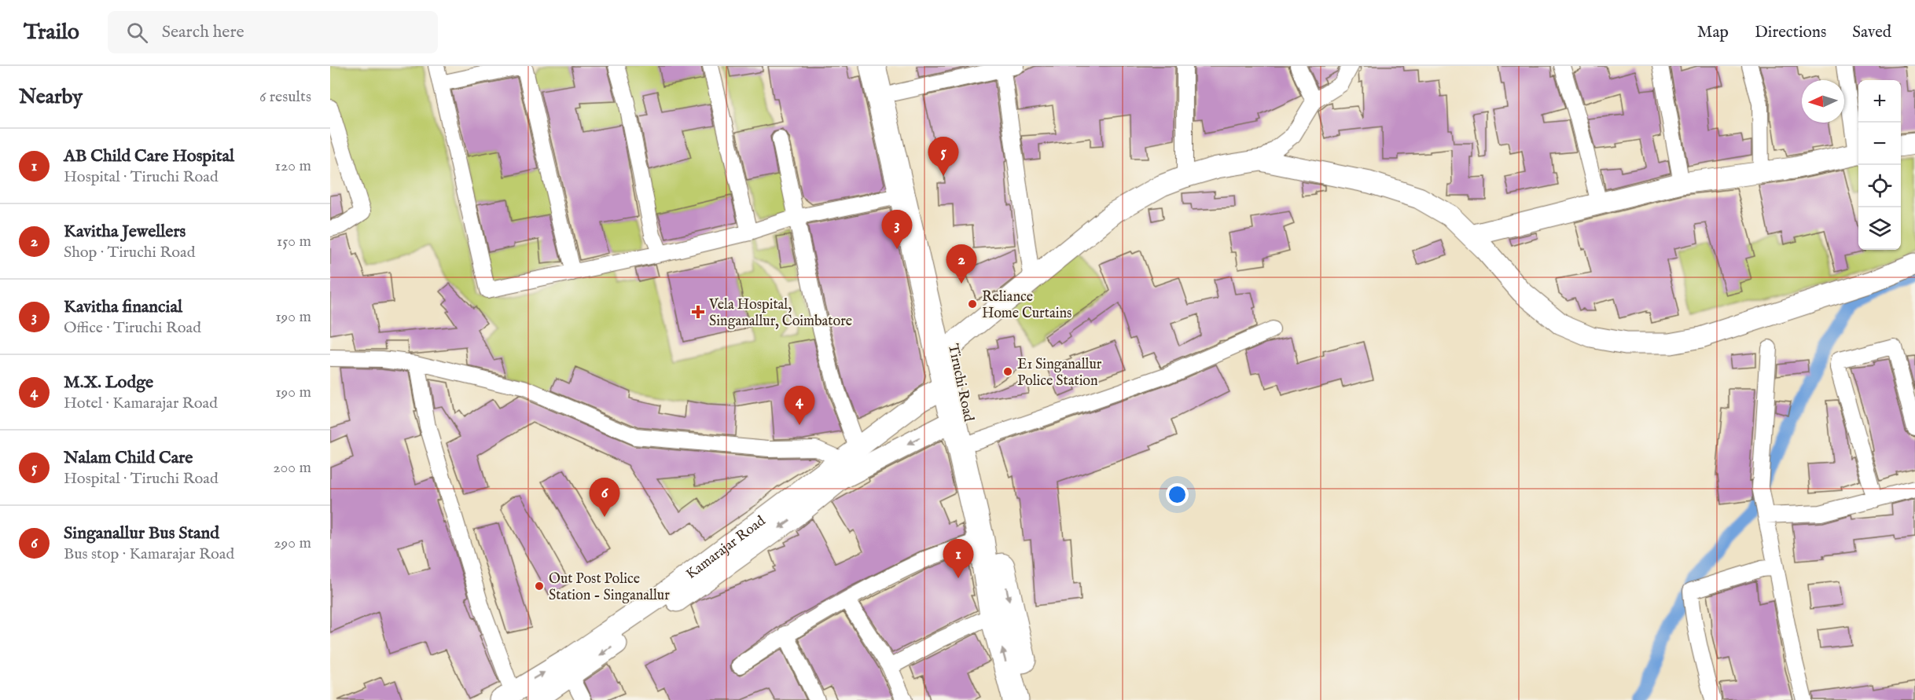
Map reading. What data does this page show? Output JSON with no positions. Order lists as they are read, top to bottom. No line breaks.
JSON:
{"streets":{"highway":["Tiruchi Road"],"main road":["Kamarajar Road"]},"crossings":[["Tiruchi Road","Kamarajar Road"]],"places":{"other":["Reliance Home Curtains","E1 Singanallur Police Station","Out Post Police Station - Singanallur"],"health":["Vela Hospital, Singanallur, Coimbatore"]},"north":"left","page":{"header":"Trailo","search":"Search here","nav":["Map","Directions","Saved"],"heading":["Nearby","6 results"],"map_buttons":["+","−"],"list":[{"mark":"1","name":"AB Child Care Hospital","note":"Hospital · Tiruchi Road","value":"120 m"},{"mark":"2","name":"Kavitha Jewellers","note":"Shop · Tiruchi Road","value":"150 m"},{"mark":"3","name":"Kavitha financial","note":"Office · Tiruchi Road","value":"190 m"},{"mark":"4","name":"M.X. Lodge","note":"Hotel · Kamarajar Road","value":"190 m"},{"mark":"5","name":"Nalam Child Care","note":"Hospital · Tiruchi Road","value":"200 m"},{"mark":"6","name":"Singanallur Bus Stand","note":"Bus stop · Kamarajar Road","value":"290 m"}],"pins":["5","3","2","4","6","1"]}}
